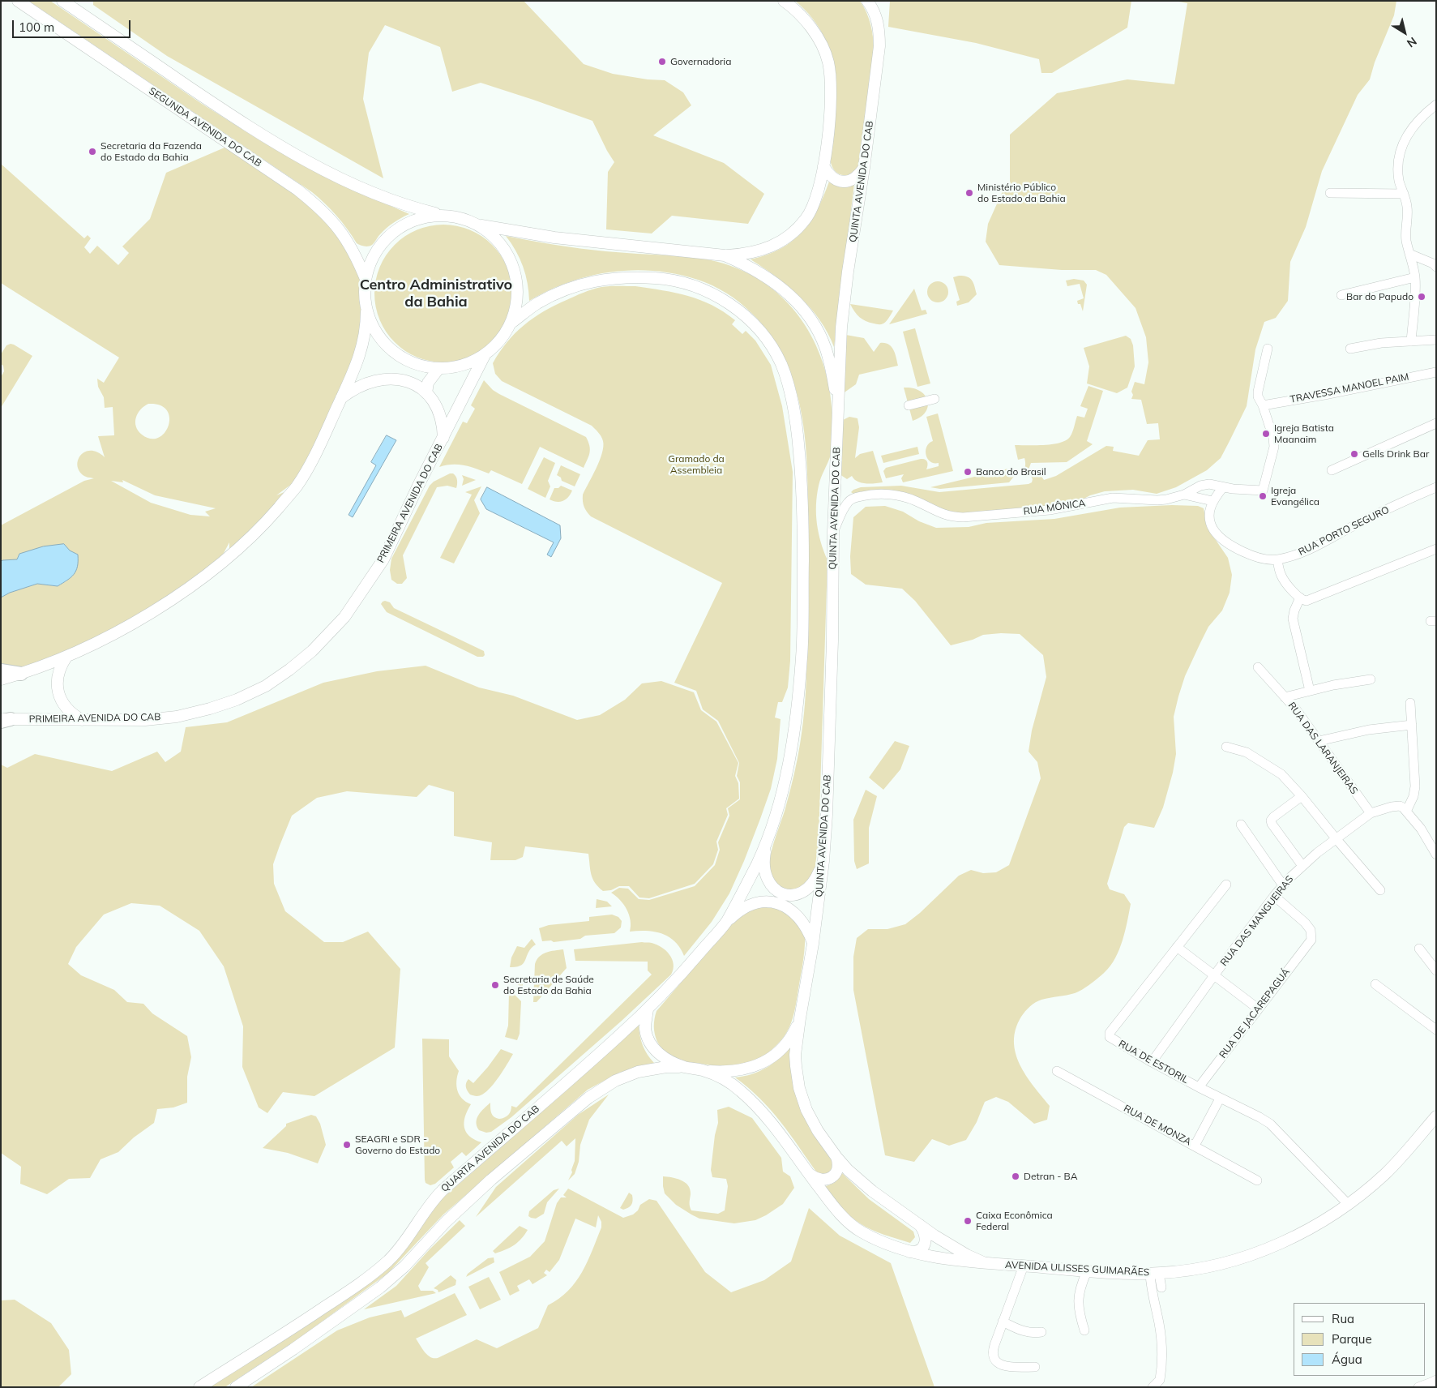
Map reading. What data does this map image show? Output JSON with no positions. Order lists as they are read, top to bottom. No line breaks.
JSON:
{"streets":{"main road":["SEGUNDA AVENIDA DO CAB","QUINTA AVENIDA DO CAB","PRIMEIRA AVENIDA DO CAB","QUARTA AVENIDA DO CAB","AVENIDA ULISSES GUIMARÃES"],"street":["TRAVESSA MANOEL PAIM","RUA MÔNICA","RUA PORTO SEGURO","RUA DAS LARANJEIRAS","RUA DAS MANGUEIRAS","RUA DE JACAREPAGUÁ","RUA DE ESTORIL","RUA DE MONZA"]},"crossings":[["QUINTA AVENIDA DO CAB","RUA MÔNICA"],["QUINTA AVENIDA DO CAB","AVENIDA ULISSES GUIMARÃES"],["TRAVESSA MANOEL PAIM","RUA MÔNICA"],["RUA DAS LARANJEIRAS","RUA DAS MANGUEIRAS"],["RUA DAS MANGUEIRAS","RUA DE JACAREPAGUÁ"],["RUA DAS MANGUEIRAS","RUA DE ESTORIL"],["RUA DE JACAREPAGUÁ","RUA DE ESTORIL"],["RUA DE ESTORIL","AVENIDA ULISSES GUIMARÃES"]],"districts":["Centro Administrativo da Bahia"],"parks":["Gramado da Assembleia"],"places":["Governadoria","Secretaria da Fazenda do Estado da Bahia","Ministério Público do Estado da Bahia","Bar do Papudo","Igreja Batista Maanaim","Gells Drink Bar","Banco do Brasil","Igreja Evangélica","Secretaria de Saúde do Estado da Bahia","SEAGRI e SDR - Governo do Estado","Detran - BA","Caixa Econômica Federal"],"legend":["Rua","Parque","Água"],"scale_bar":"100 m","north":"bottom right"}
